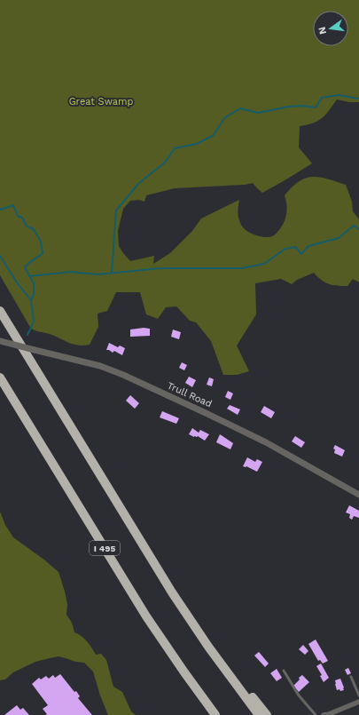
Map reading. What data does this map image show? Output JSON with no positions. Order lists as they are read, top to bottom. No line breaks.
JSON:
{"streets":{"highway":["I 495"],"street":["Trull Road"]},"parks":["Great Swamp"],"north":"left"}
